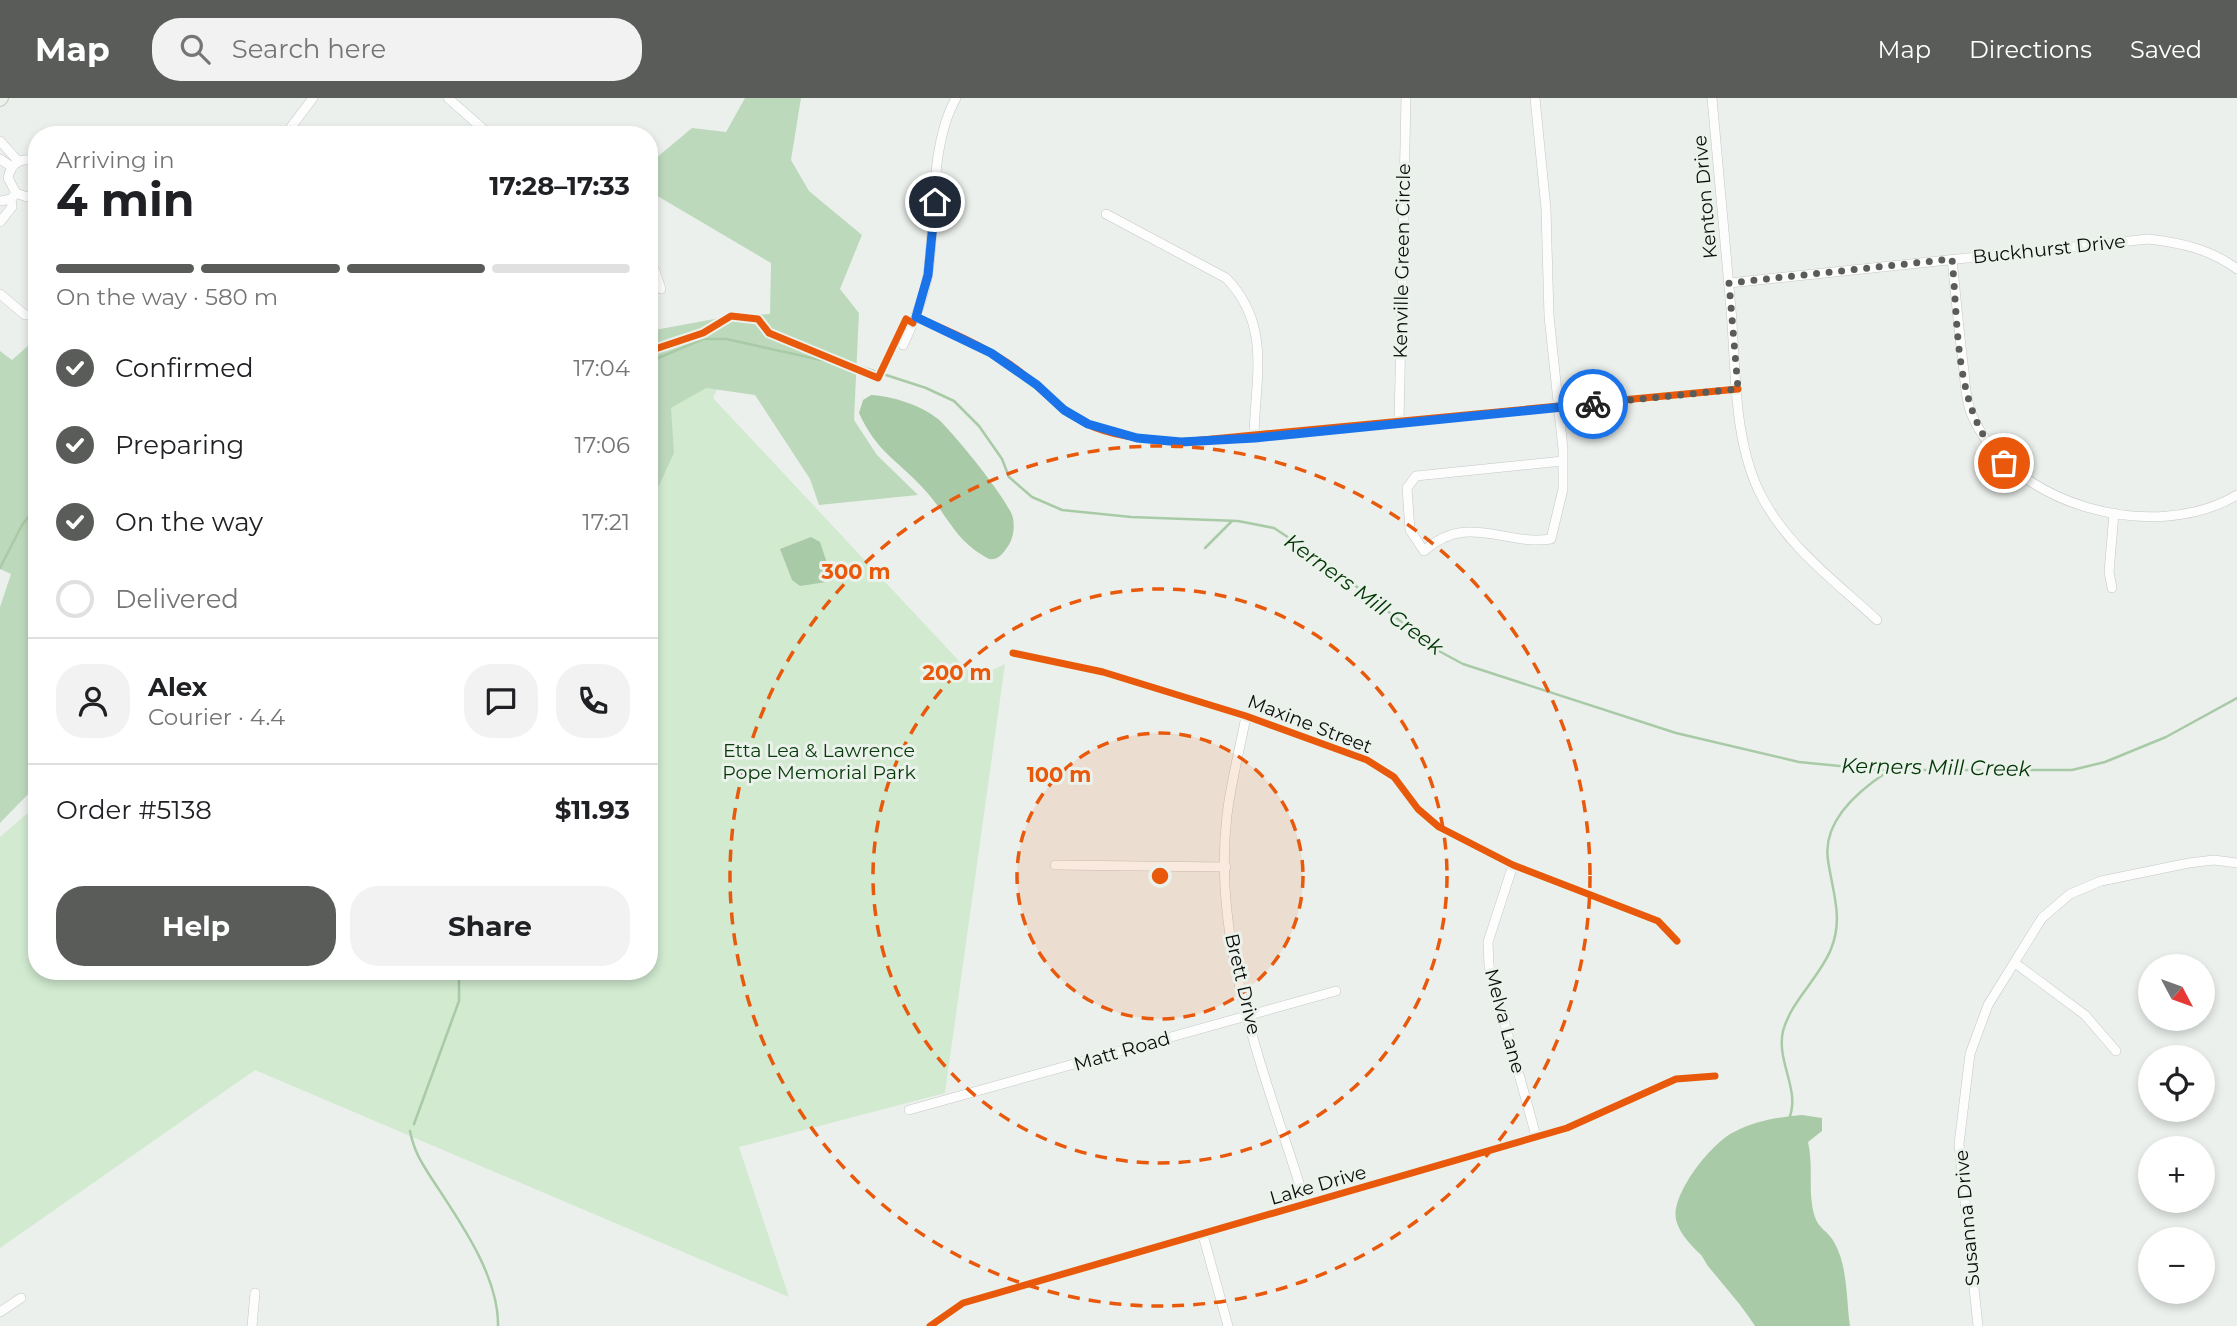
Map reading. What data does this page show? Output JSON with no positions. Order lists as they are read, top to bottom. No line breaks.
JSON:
{"streets":{"street":["Kenton Drive","Buckhurst Drive","Kenville Green Circle","Maxine Street","Brett Drive","Melva Lane","Matt Road","Lake Drive","Susanna Drive"]},"crossings":[["Kenton Drive","Buckhurst Drive"],["Maxine Street","Brett Drive"],["Maxine Street","Melva Lane"],["Brett Drive","Matt Road"],["Brett Drive","Lake Drive"],["Melva Lane","Lake Drive"]],"water":["Kerners Mill Creek"],"parks":["Etta Lea & Lawrence Pope Memorial Park"],"north":"bottom right","page":{"header":"Map","search":"Search here","nav":["Map","Directions","Saved"],"heading":["4 min","Arriving in","17:28–17:33"],"panel":["Alex","Courier · 4.4","Order #5138","$11.93"],"bar":"On the way · 580 m","list":[["Confirmed","17:04"],["Preparing","17:06"],["On the way","17:21"],"Delivered"],"buttons":["Help","Share"],"map_buttons":["+","−"]},"rings":["300 m","200 m","100 m"]}
